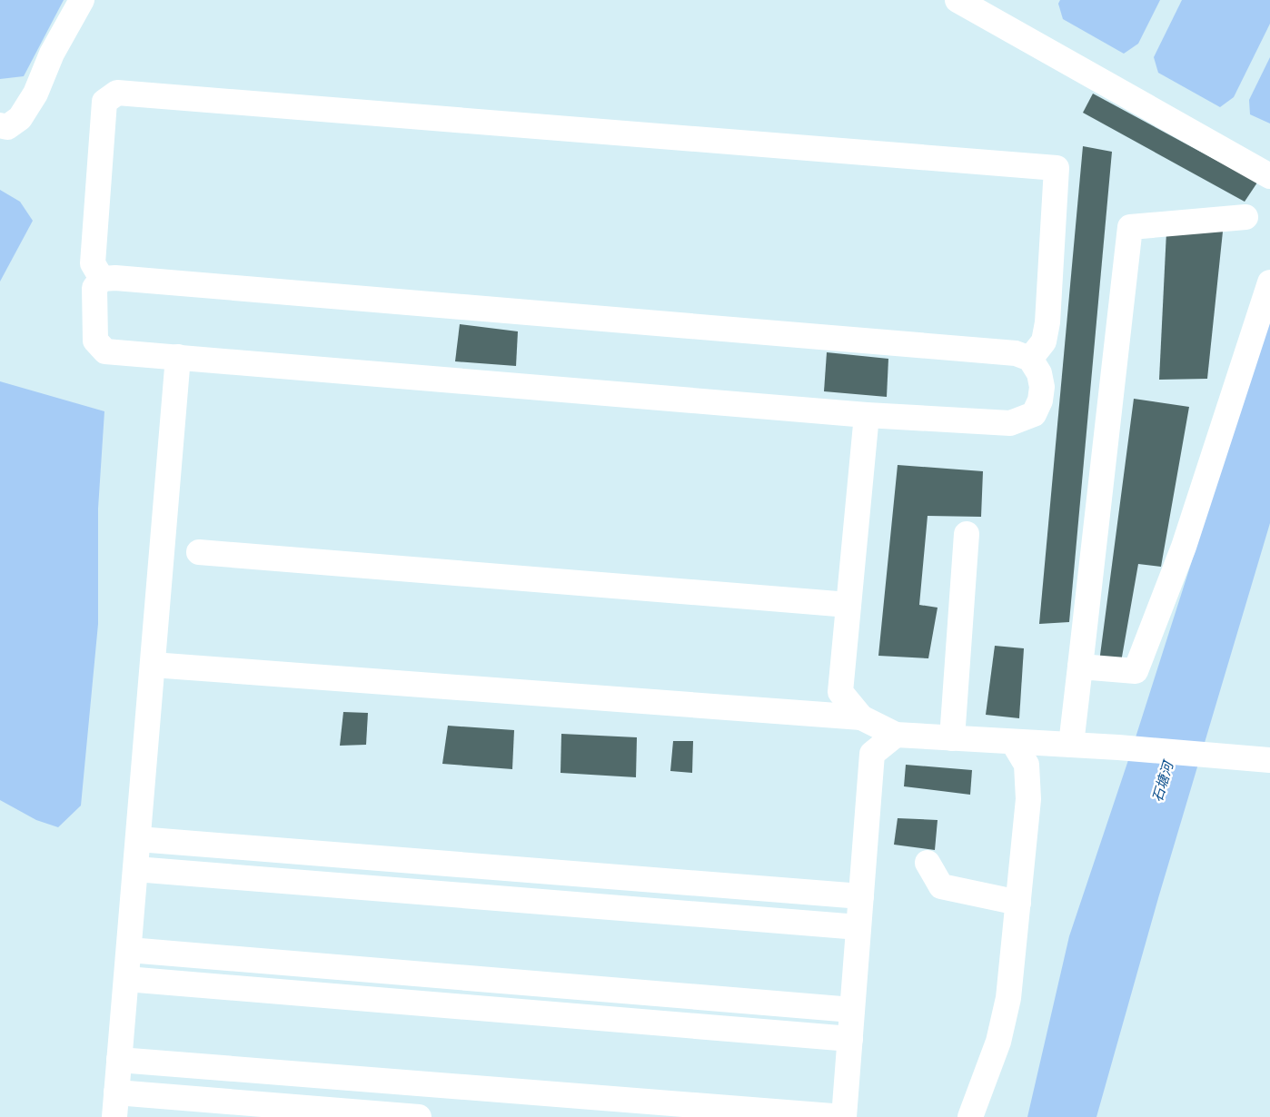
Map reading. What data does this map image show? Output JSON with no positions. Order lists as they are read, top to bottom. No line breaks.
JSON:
{"water":["石塘河"]}
